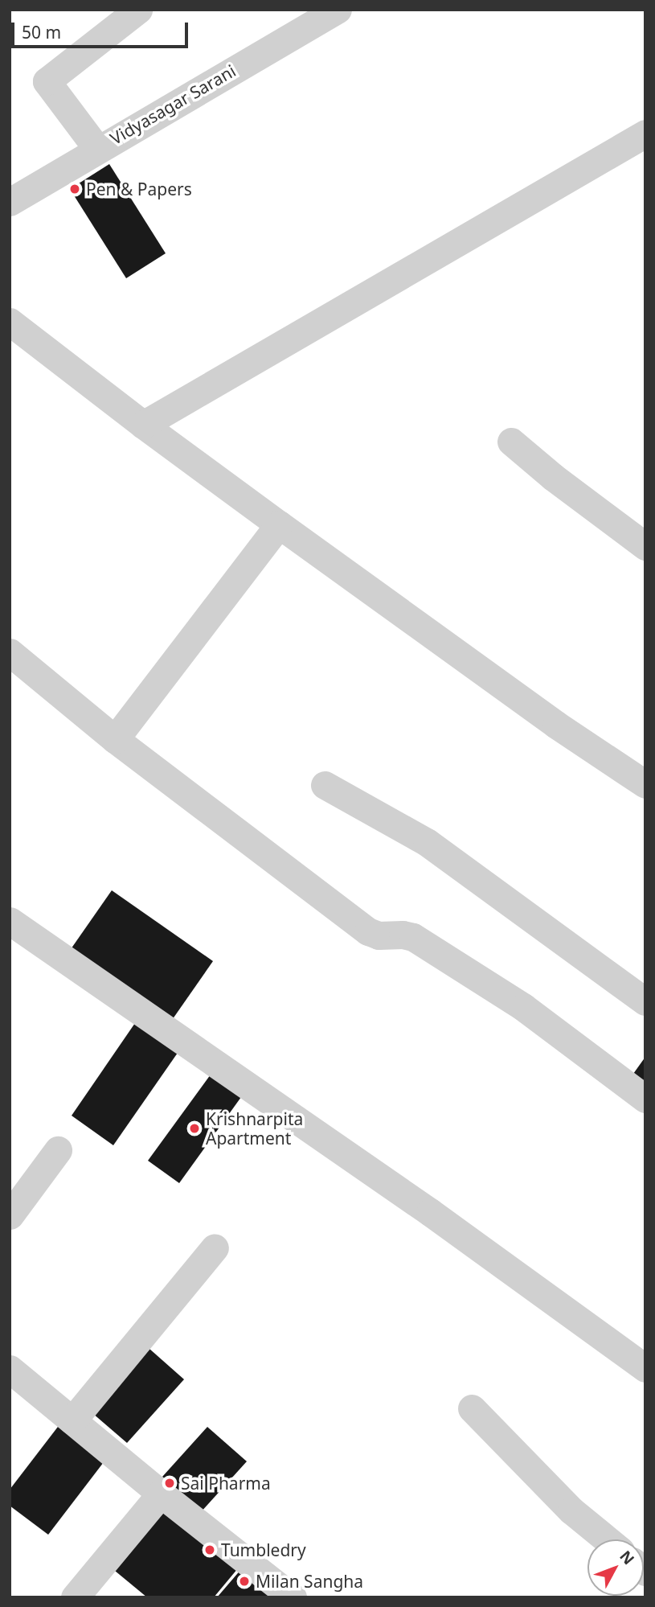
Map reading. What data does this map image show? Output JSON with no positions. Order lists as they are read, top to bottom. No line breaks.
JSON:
{"streets":{"street":["Vidyasagar Sarani"]},"places":["Pen & Papers","Krishnarpita Apartment","Sai Pharma","Tumbledry","Milan Sangha"],"scale_bar":"50 m","north":"top right"}
